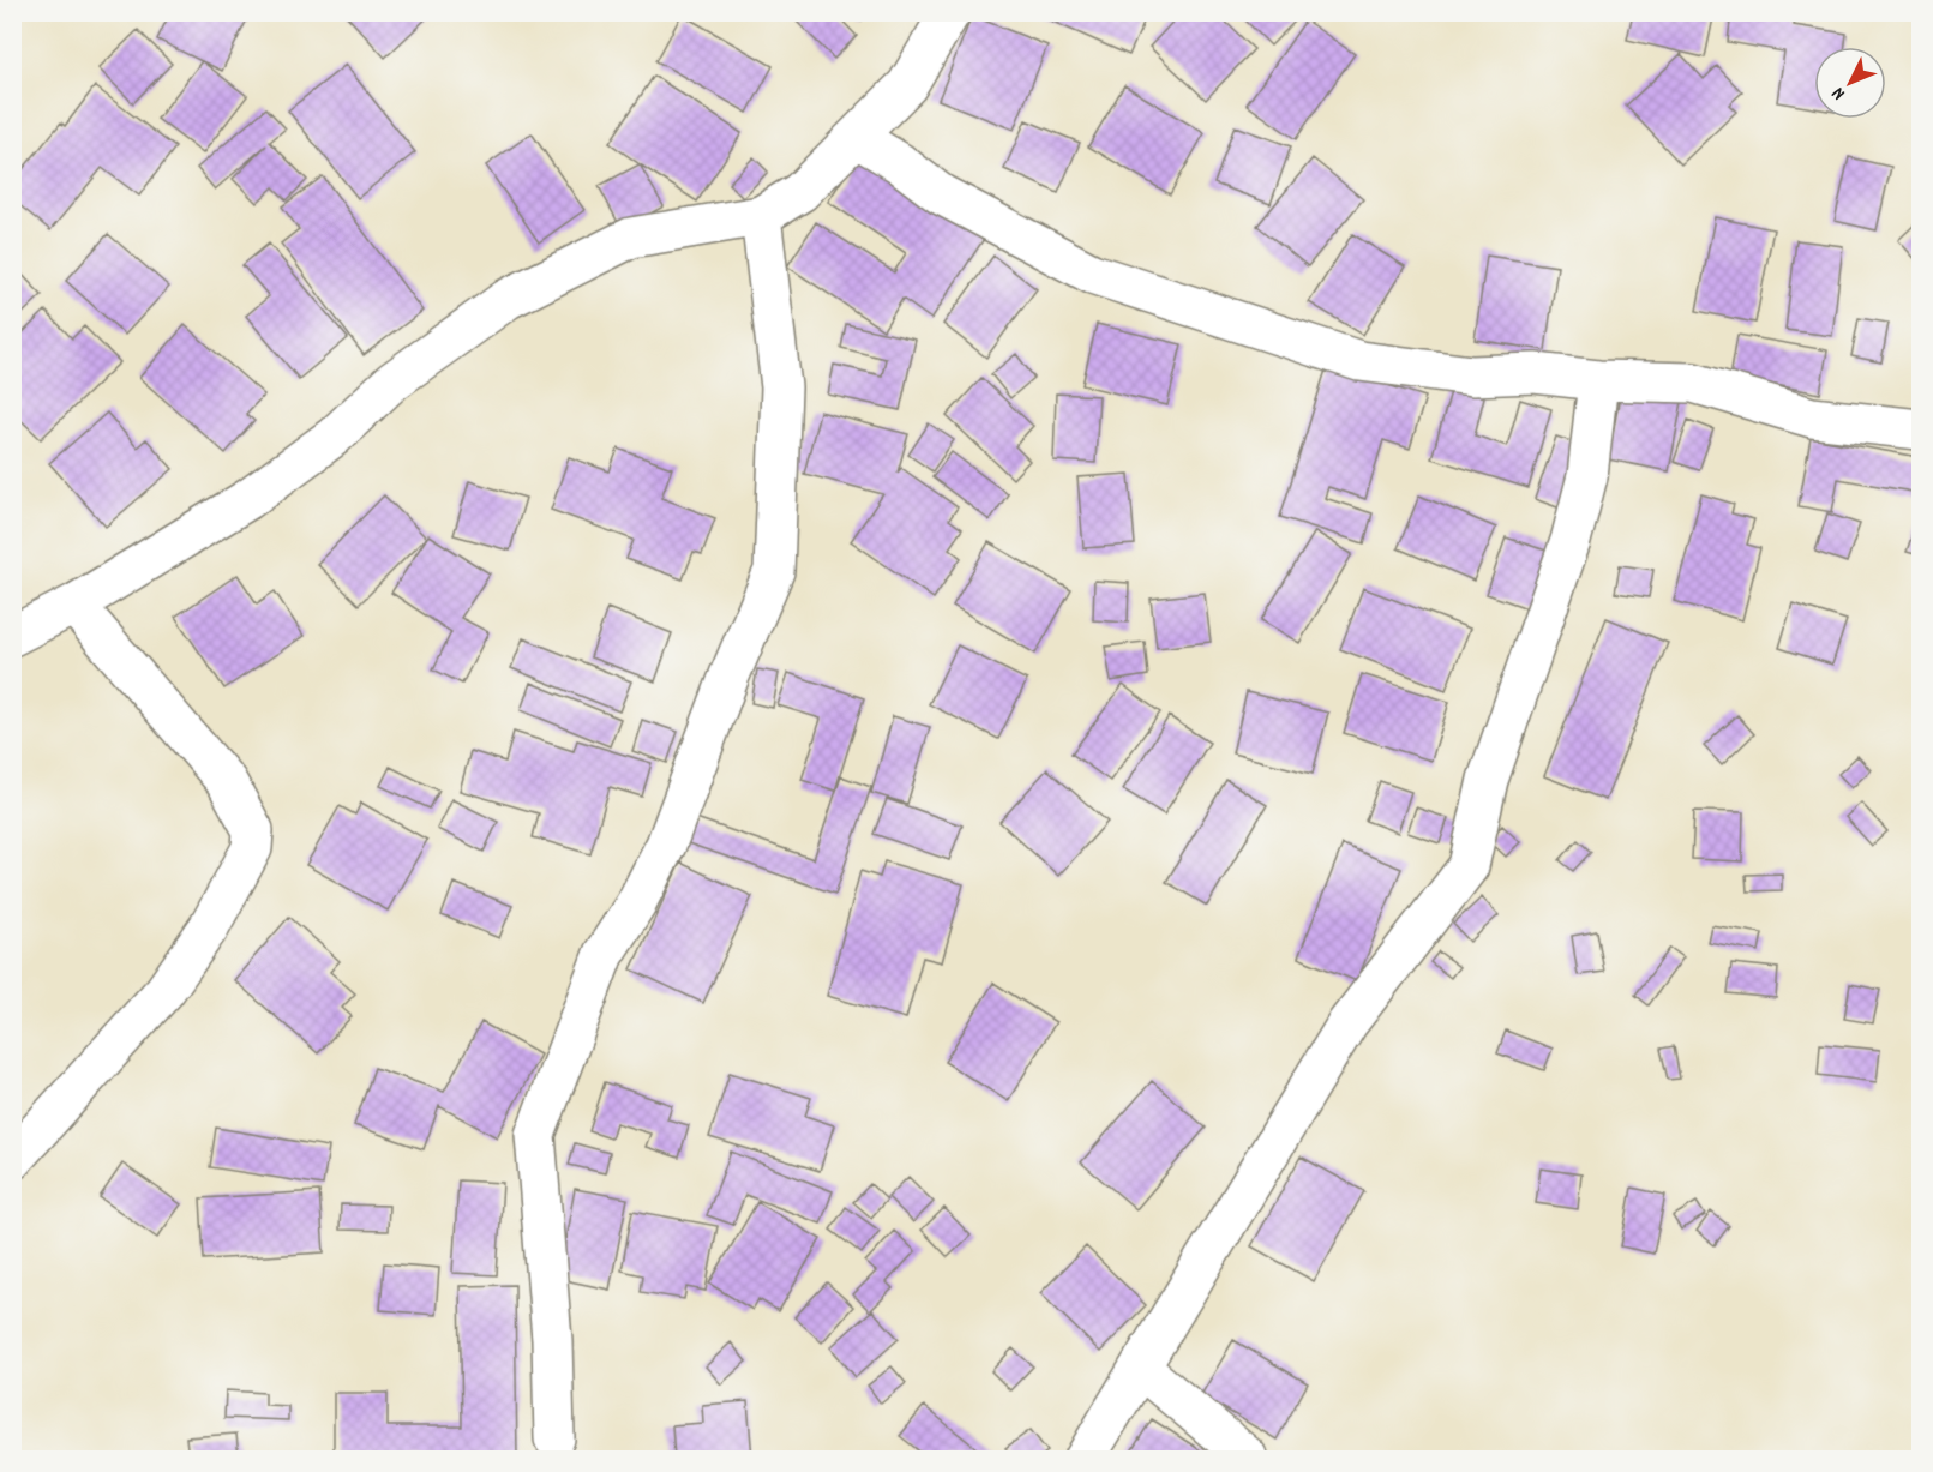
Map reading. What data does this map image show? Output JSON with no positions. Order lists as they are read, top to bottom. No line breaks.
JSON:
{"north":"bottom left"}
